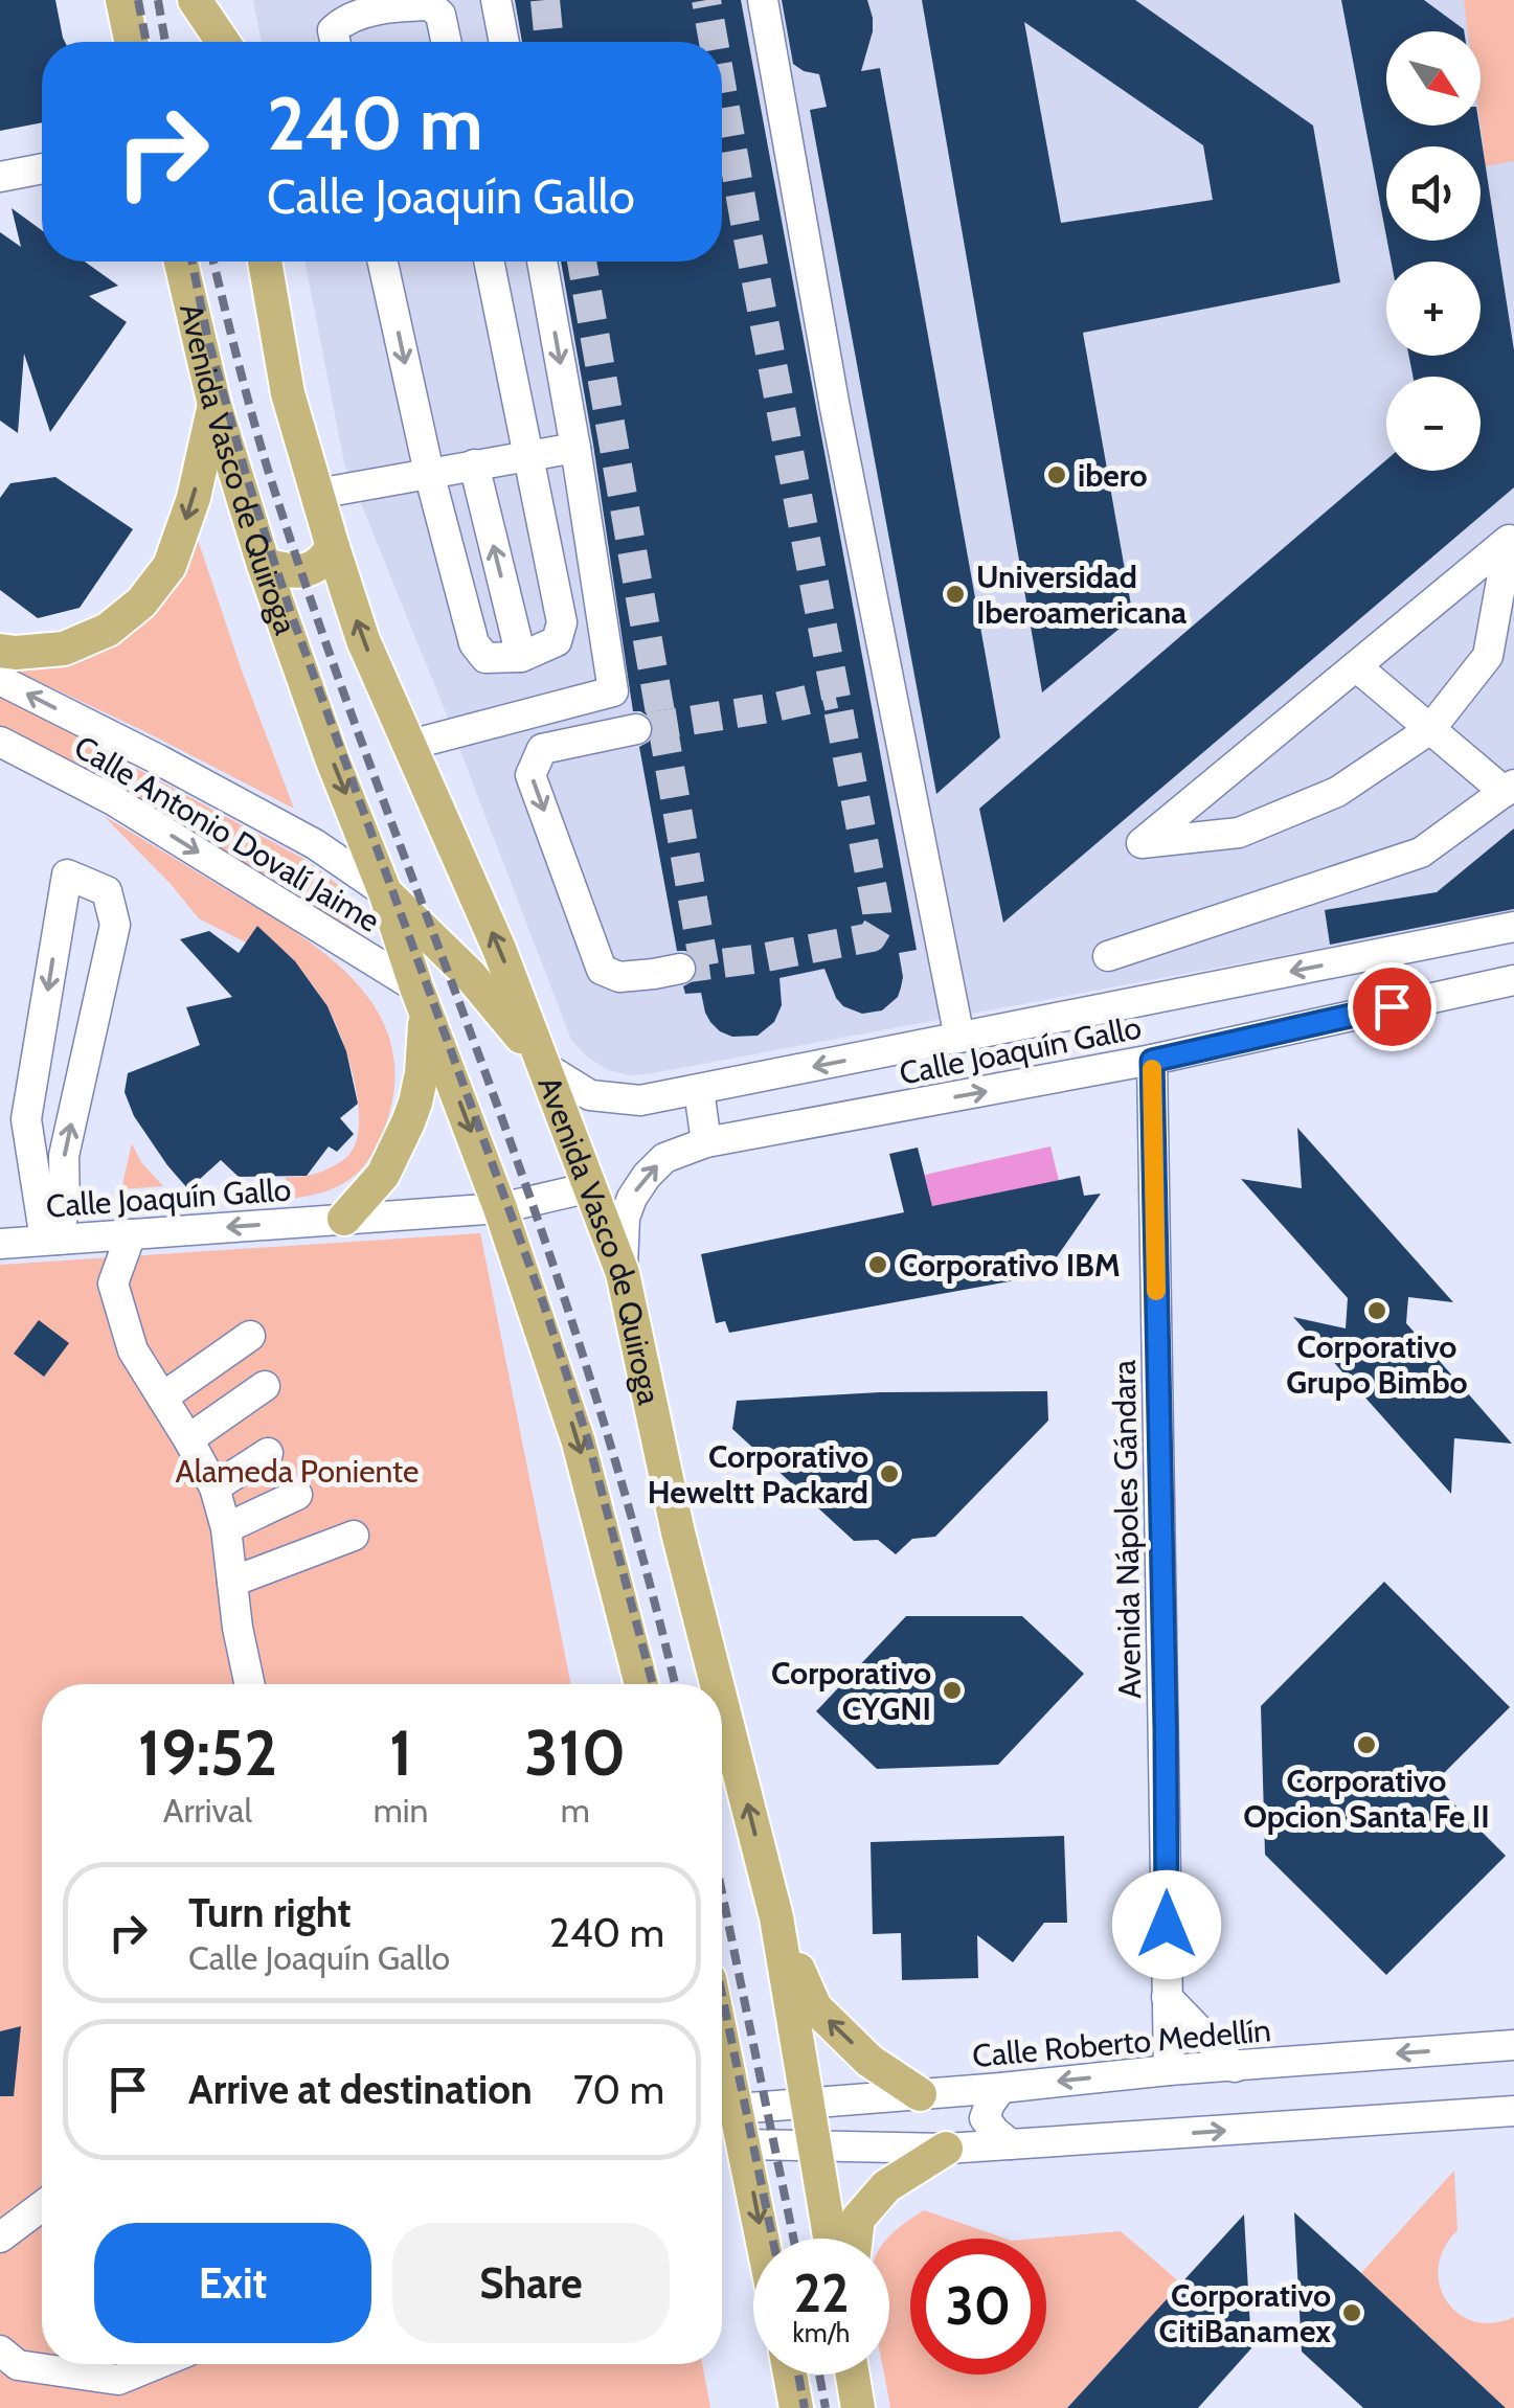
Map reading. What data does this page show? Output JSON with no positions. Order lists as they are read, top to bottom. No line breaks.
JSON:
{"streets":{"main road":["Avenida Vasco de Quiroga"],"street":["Calle Antonio Dovalí Jaime","Calle Joaquín Gallo","Avenida Nápoles Gándara","Calle Roberto Medellín"]},"crossings":[["Avenida Vasco de Quiroga","Calle Antonio Dovalí Jaime"],["Avenida Vasco de Quiroga","Calle Joaquín Gallo"],["Avenida Vasco de Quiroga","Calle Roberto Medellín"],["Calle Joaquín Gallo","Avenida Nápoles Gándara"],["Avenida Nápoles Gándara","Calle Roberto Medellín"]],"parks":["Alameda Poniente"],"places":["ibero","Universidad Iberoamericana","Corporativo IBM","Corporativo Grupo Bimbo","Corporativo Heweltt Packard","Corporativo CYGNI","Corporativo Opcion Santa Fe II","Corporativo CitiBanamex"],"north":"bottom right","page":{"map_buttons":["+","−"],"turn":["240 m","Calle Joaquín Gallo"],"eta":["19:52","Arrival","1","min","310","m"],"list":[{"name":"Turn right","note":"Calle Joaquín Gallo","value":"240 m"},{"name":"Arrive at destination","value":"70 m"}],"buttons":["Exit","Share"],"speed":"22 km/h","limit":"30"}}
